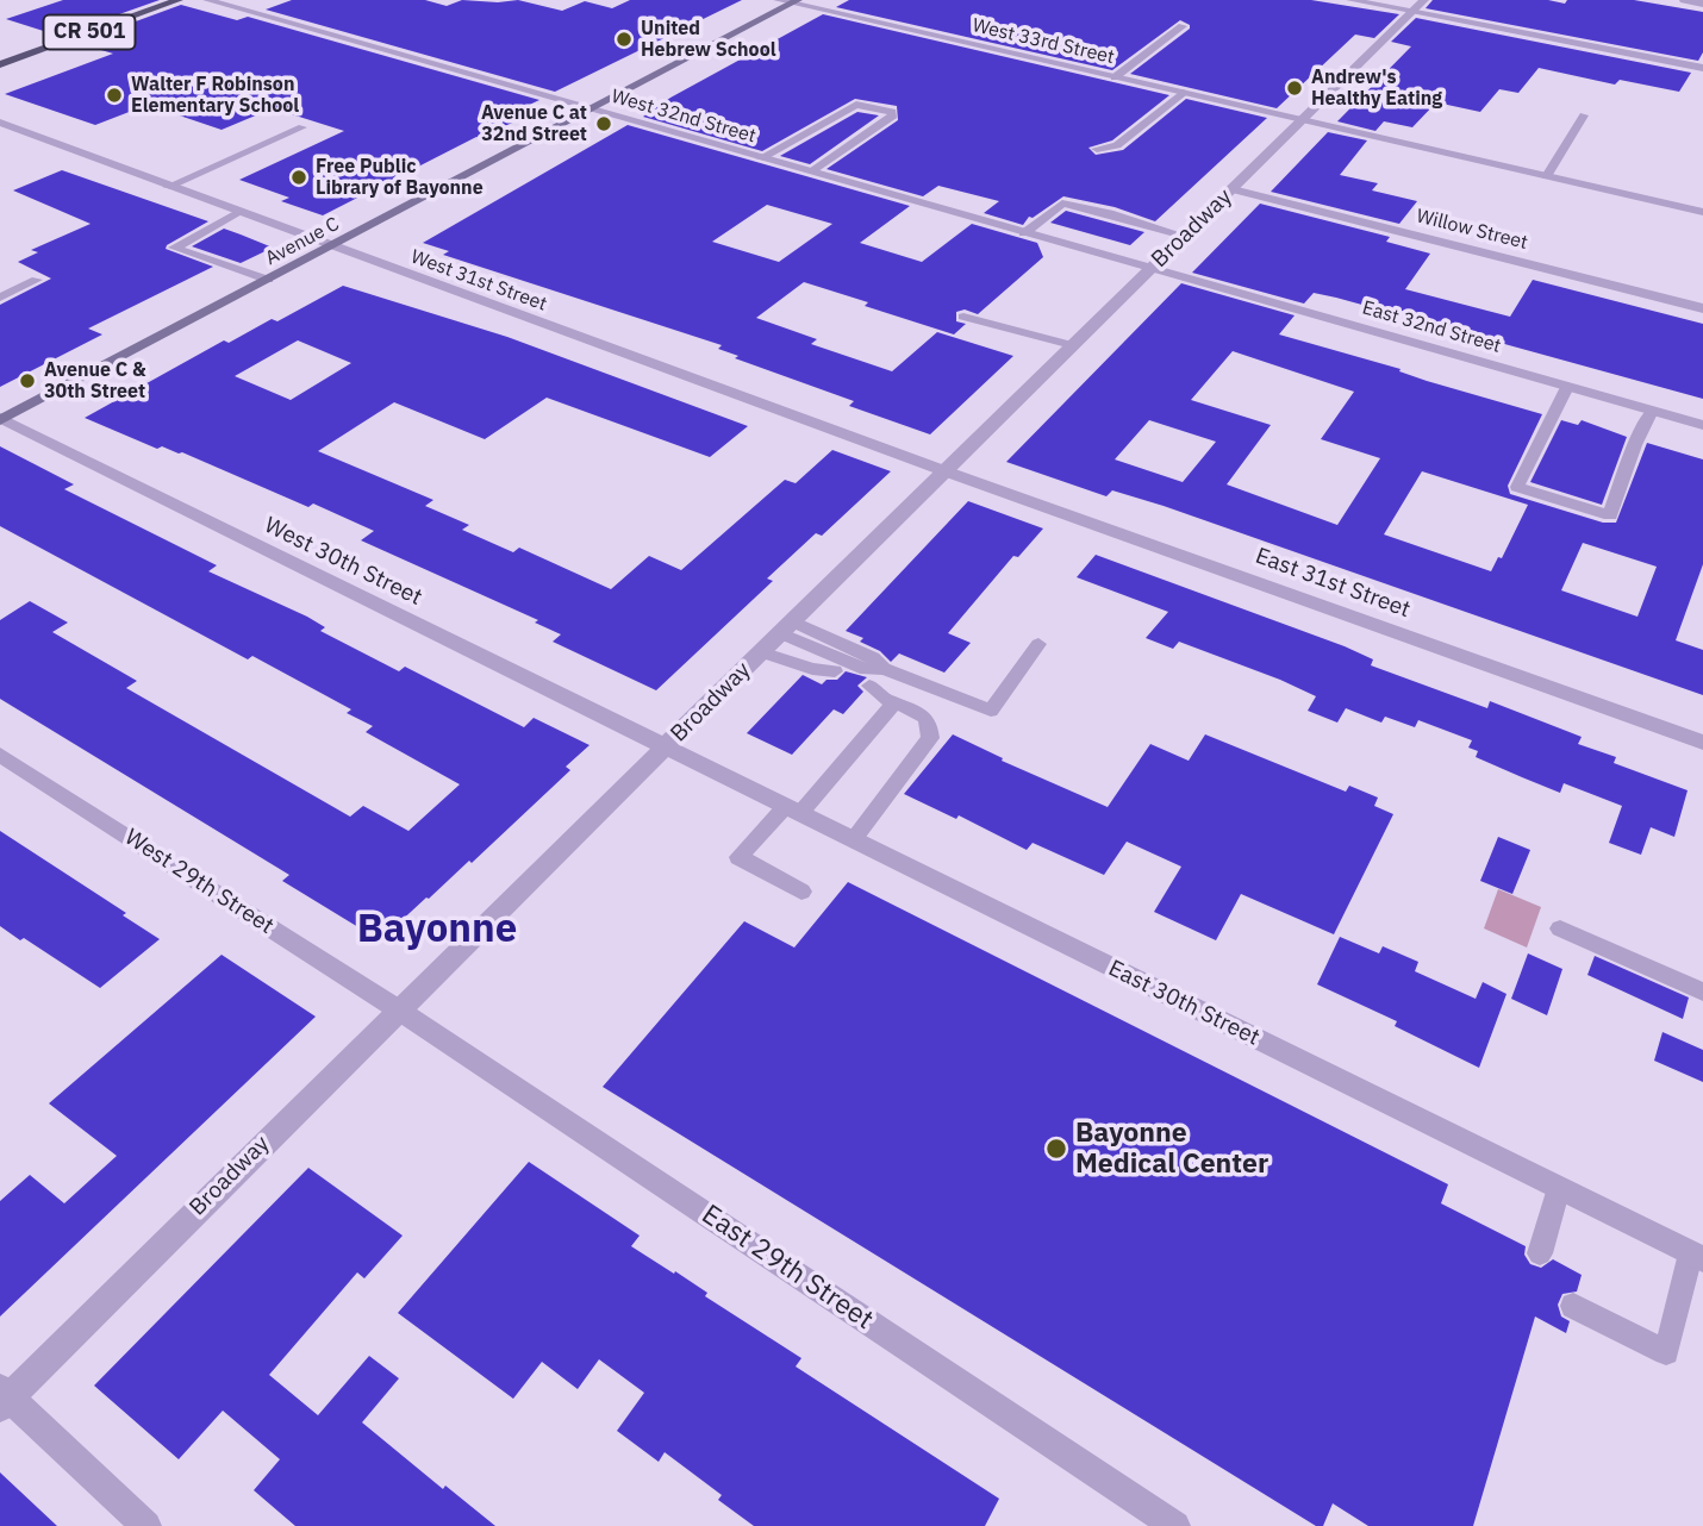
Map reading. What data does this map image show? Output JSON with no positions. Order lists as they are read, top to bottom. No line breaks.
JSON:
{"streets":{"main road":["CR 501","Avenue C"],"street":["West 33rd Street","West 32nd Street","Broadway","Willow Street","West 31st Street","East 32nd Street","West 30th Street","East 31st Street","West 29th Street","East 30th Street","East 29th Street"]},"crossings":[["West 33rd Street","Broadway"],["West 33rd Street","Avenue C"],["West 32nd Street","Broadway"],["West 32nd Street","Avenue C"],["West 32nd Street","East 32nd Street"],["Broadway","Willow Street"],["Broadway","West 31st Street"],["Broadway","East 32nd Street"],["Broadway","West 30th Street"],["Broadway","East 31st Street"],["Broadway","West 29th Street"],["Broadway","East 30th Street"],["Broadway","East 29th Street"],["Avenue C","West 31st Street"],["Avenue C","West 30th Street"],["West 31st Street","East 31st Street"],["West 30th Street","East 30th Street"],["West 29th Street","East 29th Street"]],"districts":["Bayonne"],"places":["United Hebrew School","Andrew's Healthy Eating","Walter F Robinson Elementary School","Avenue C at 32nd Street","Free Public Library of Bayonne","Avenue C & 30th Street","Bayonne Medical Center"]}
